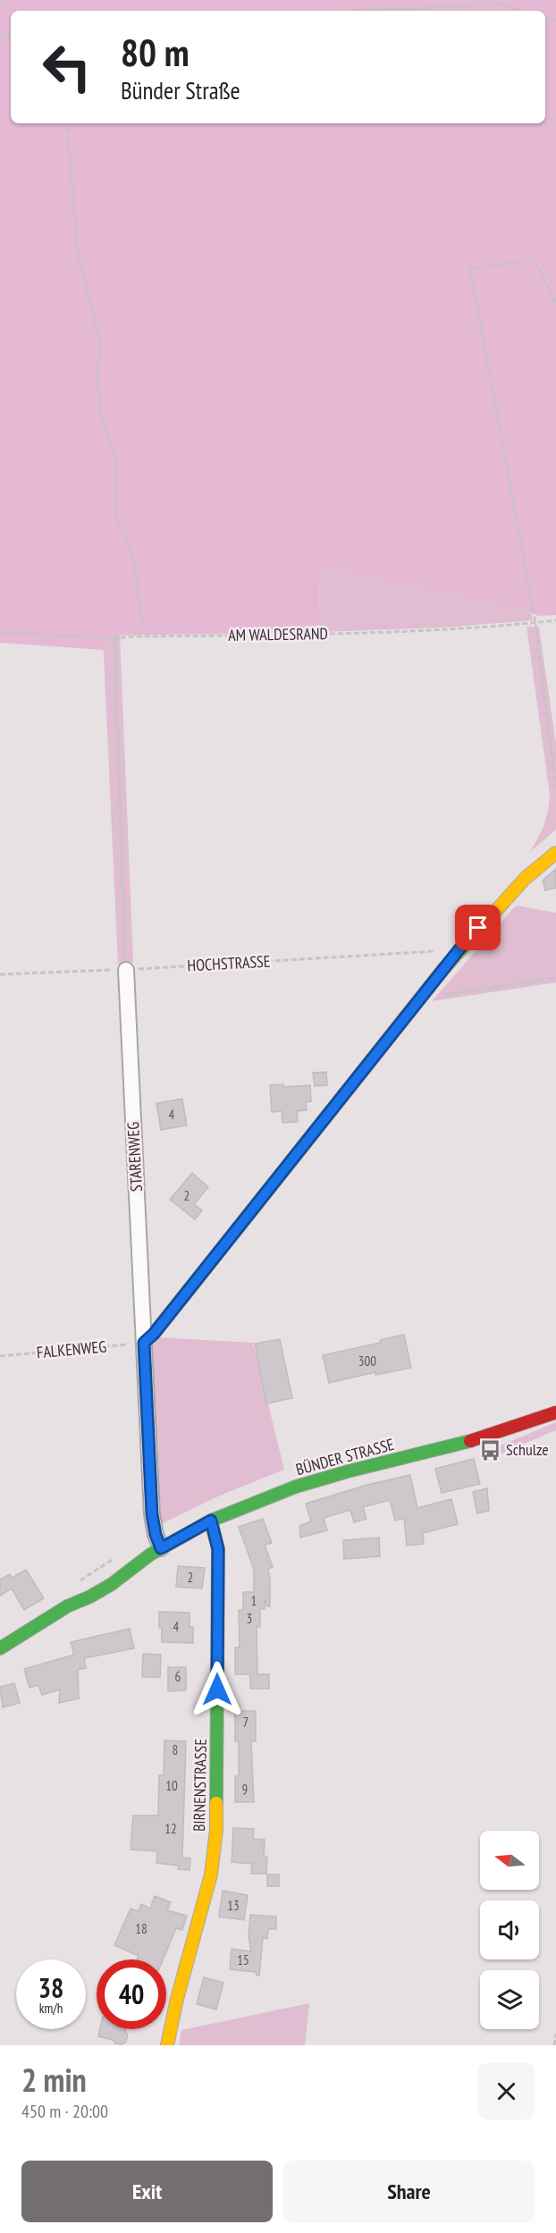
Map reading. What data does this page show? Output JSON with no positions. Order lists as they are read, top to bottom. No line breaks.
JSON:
{"streets":{"street":["STARENWEG","BÜNDER STRASSE","BIRNENSTRASSE"],"path":["AM WALDESRAND","HOCHSTRASSE","FALKENWEG"]},"crossings":[["HOCHSTRASSE","STARENWEG"],["STARENWEG","FALKENWEG"],["STARENWEG","BÜNDER STRASSE"],["BÜNDER STRASSE","BIRNENSTRASSE"]],"places":{"bus stop":["Schulze"]},"house_numbers":["4","2","300","2","1","3","4","6","7","8","10","9","12","13","18","15"],"north":"left","page":{"turn":["80 m","Bünder Straße"],"speed":"38 km/h","limit":"40","heading":["2 min","450 m · 20:00"],"buttons":["Exit","Share"]}}
